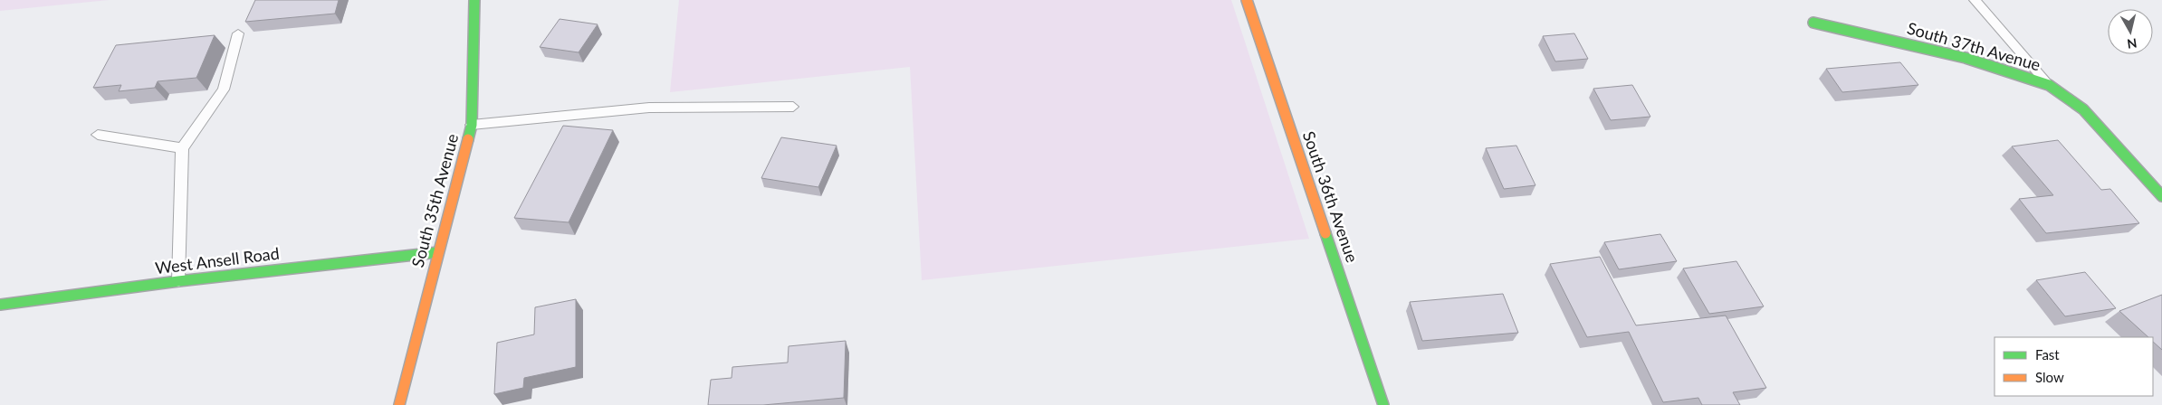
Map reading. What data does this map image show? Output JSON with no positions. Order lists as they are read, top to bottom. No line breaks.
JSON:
{"streets":{"street":["South 37th Avenue","South 36th Avenue","South 35th Avenue","West Ansell Road"]},"crossings":[["South 35th Avenue","West Ansell Road"]],"legend":["Fast","Slow"],"north":"bottom"}
